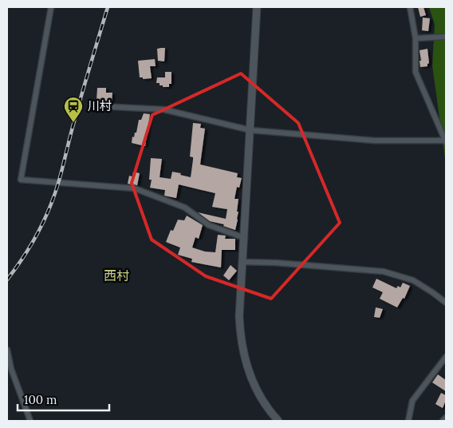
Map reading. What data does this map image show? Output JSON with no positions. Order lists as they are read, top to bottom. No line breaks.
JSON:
{"districts":["西村"],"places":{"station":["川村"]},"scale_bar":"100 m"}
